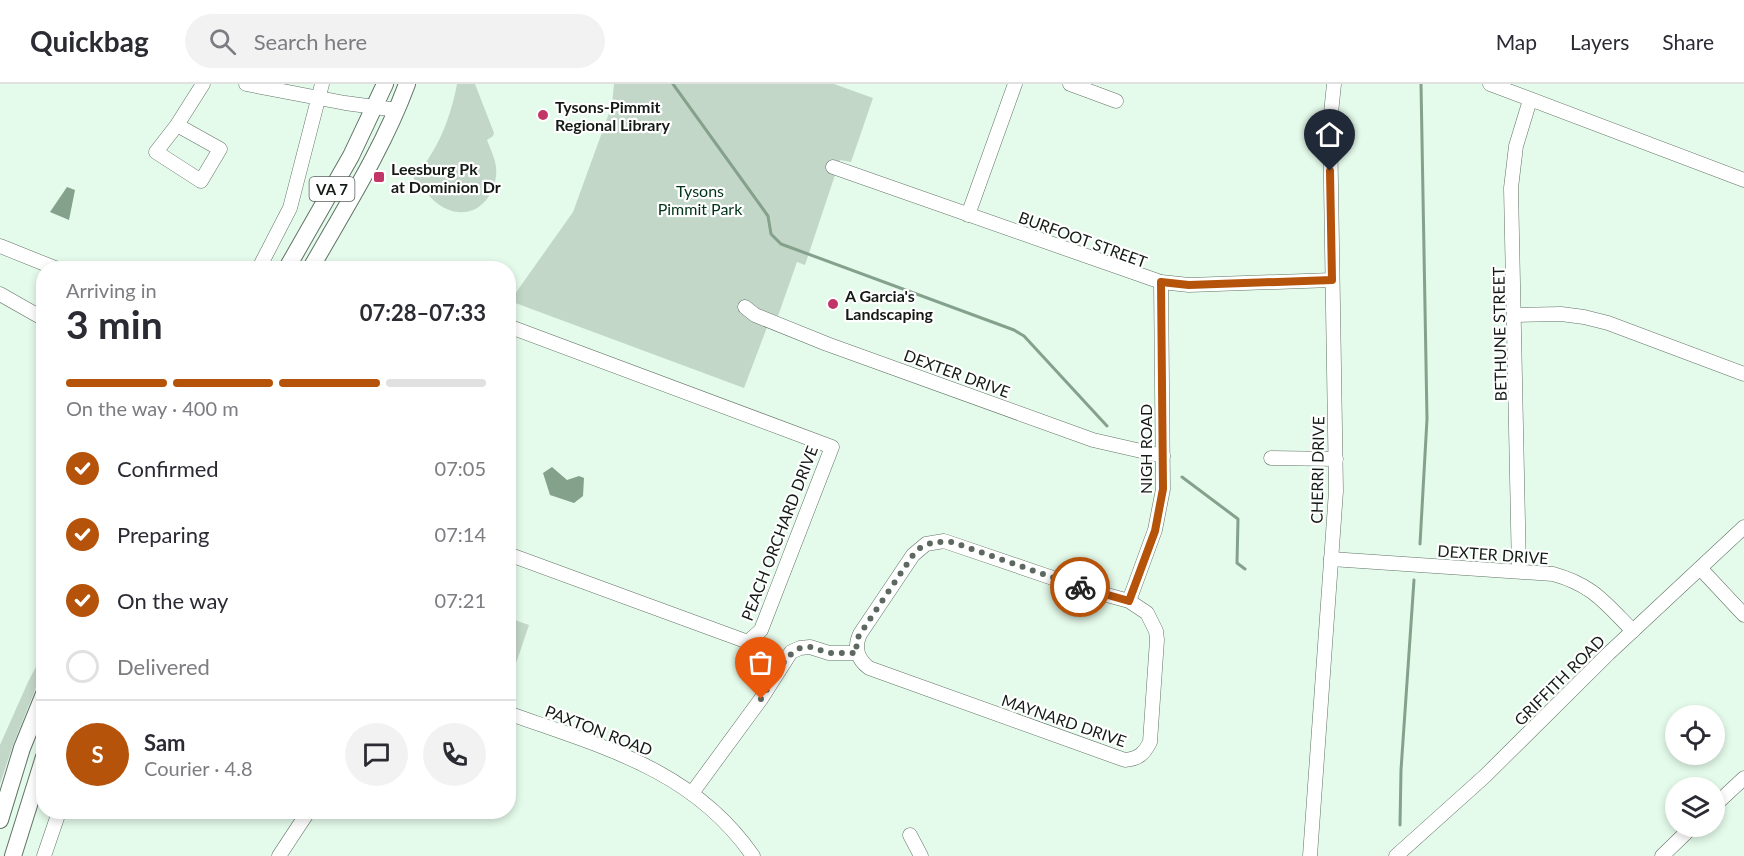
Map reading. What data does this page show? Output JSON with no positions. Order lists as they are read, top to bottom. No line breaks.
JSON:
{"streets":{"main road":["VA 7"],"street":["BURFOOT STREET","BETHUNE STREET","DEXTER DRIVE","NIGH ROAD","CHERRI DRIVE","PEACH ORCHARD DRIVE","GRIFFITH ROAD","MAYNARD DRIVE","PAXTON ROAD"]},"crossings":[["BURFOOT STREET","NIGH ROAD"],["BURFOOT STREET","CHERRI DRIVE"],["BETHUNE STREET","DEXTER DRIVE"],["DEXTER DRIVE","NIGH ROAD"],["DEXTER DRIVE","CHERRI DRIVE"],["DEXTER DRIVE","GRIFFITH ROAD"],["NIGH ROAD","MAYNARD DRIVE"]],"parks":["Tysons Pimmit Park"],"places":{"other":["Tysons-Pimmit Regional Library","A Garcia's Landscaping"],"transit":["Leesburg Pk at Dominion Dr"]},"page":{"header":"Quickbag","search":"Search here","nav":["Map","Layers","Share"],"heading":["3 min","Arriving in","07:28–07:33"],"panel":["Sam","Courier · 4.8"],"bar":"On the way · 400 m","list":[["Confirmed","07:05"],["Preparing","07:14"],["On the way","07:21"],"Delivered"],"round":"S"}}
